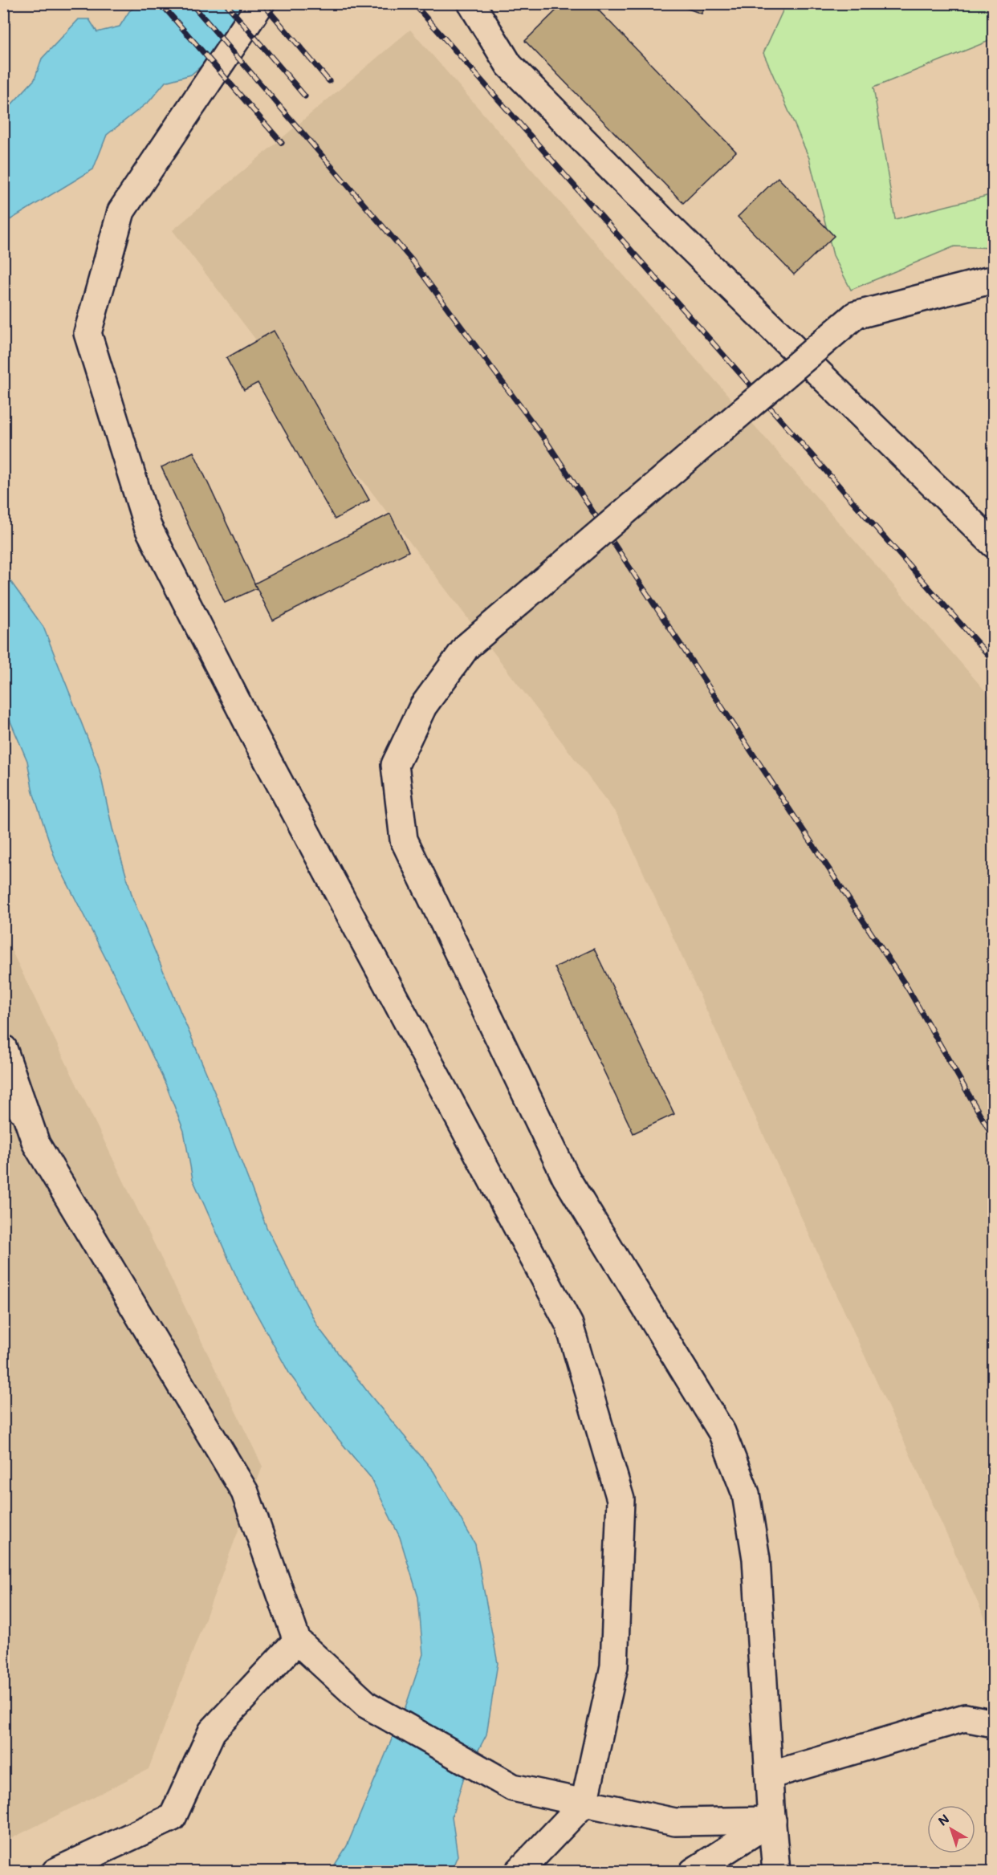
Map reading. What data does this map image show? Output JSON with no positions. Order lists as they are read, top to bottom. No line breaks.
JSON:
{"north":"top left"}
